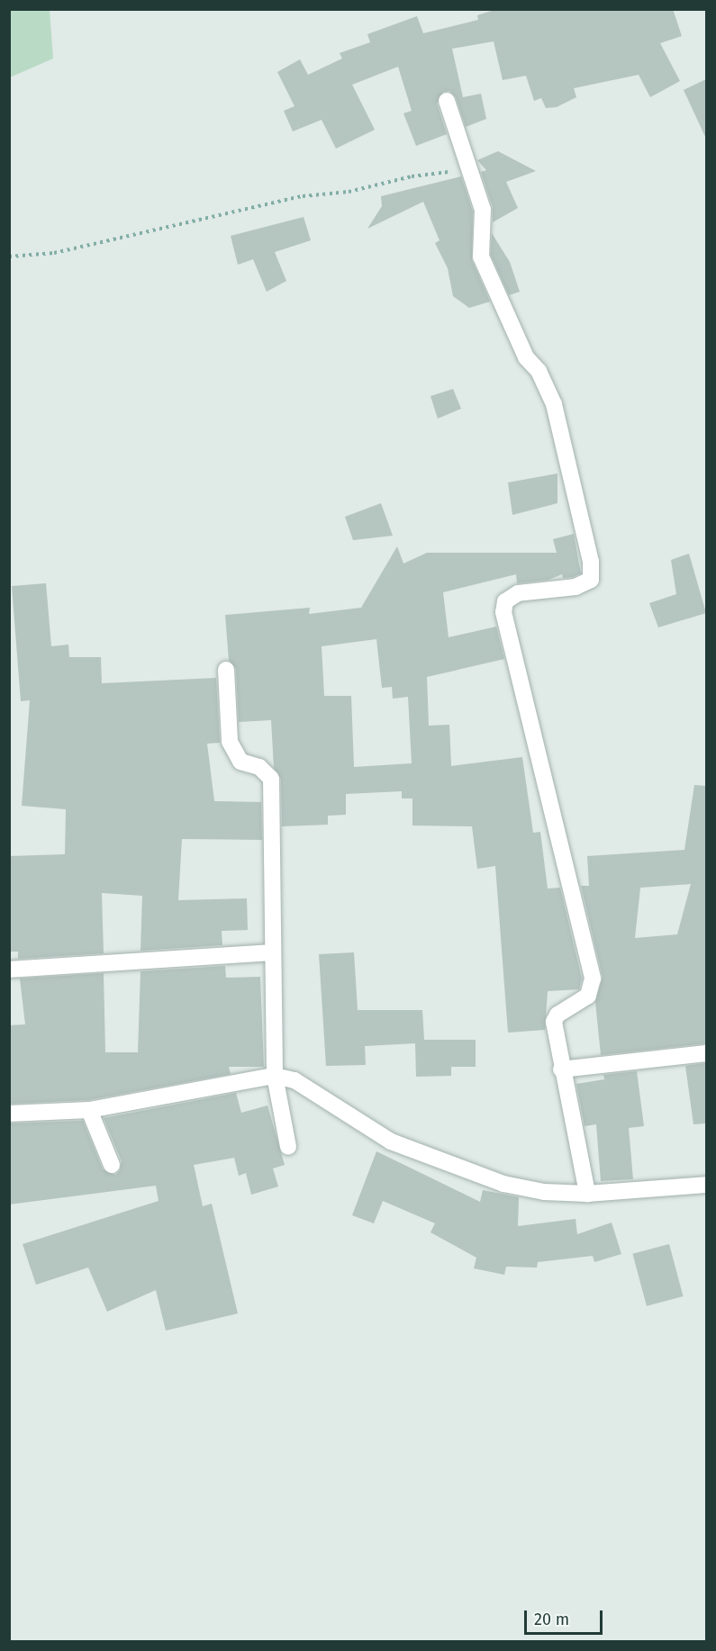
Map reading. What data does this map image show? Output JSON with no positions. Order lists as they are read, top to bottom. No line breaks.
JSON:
{"scale_bar":"20 m"}
